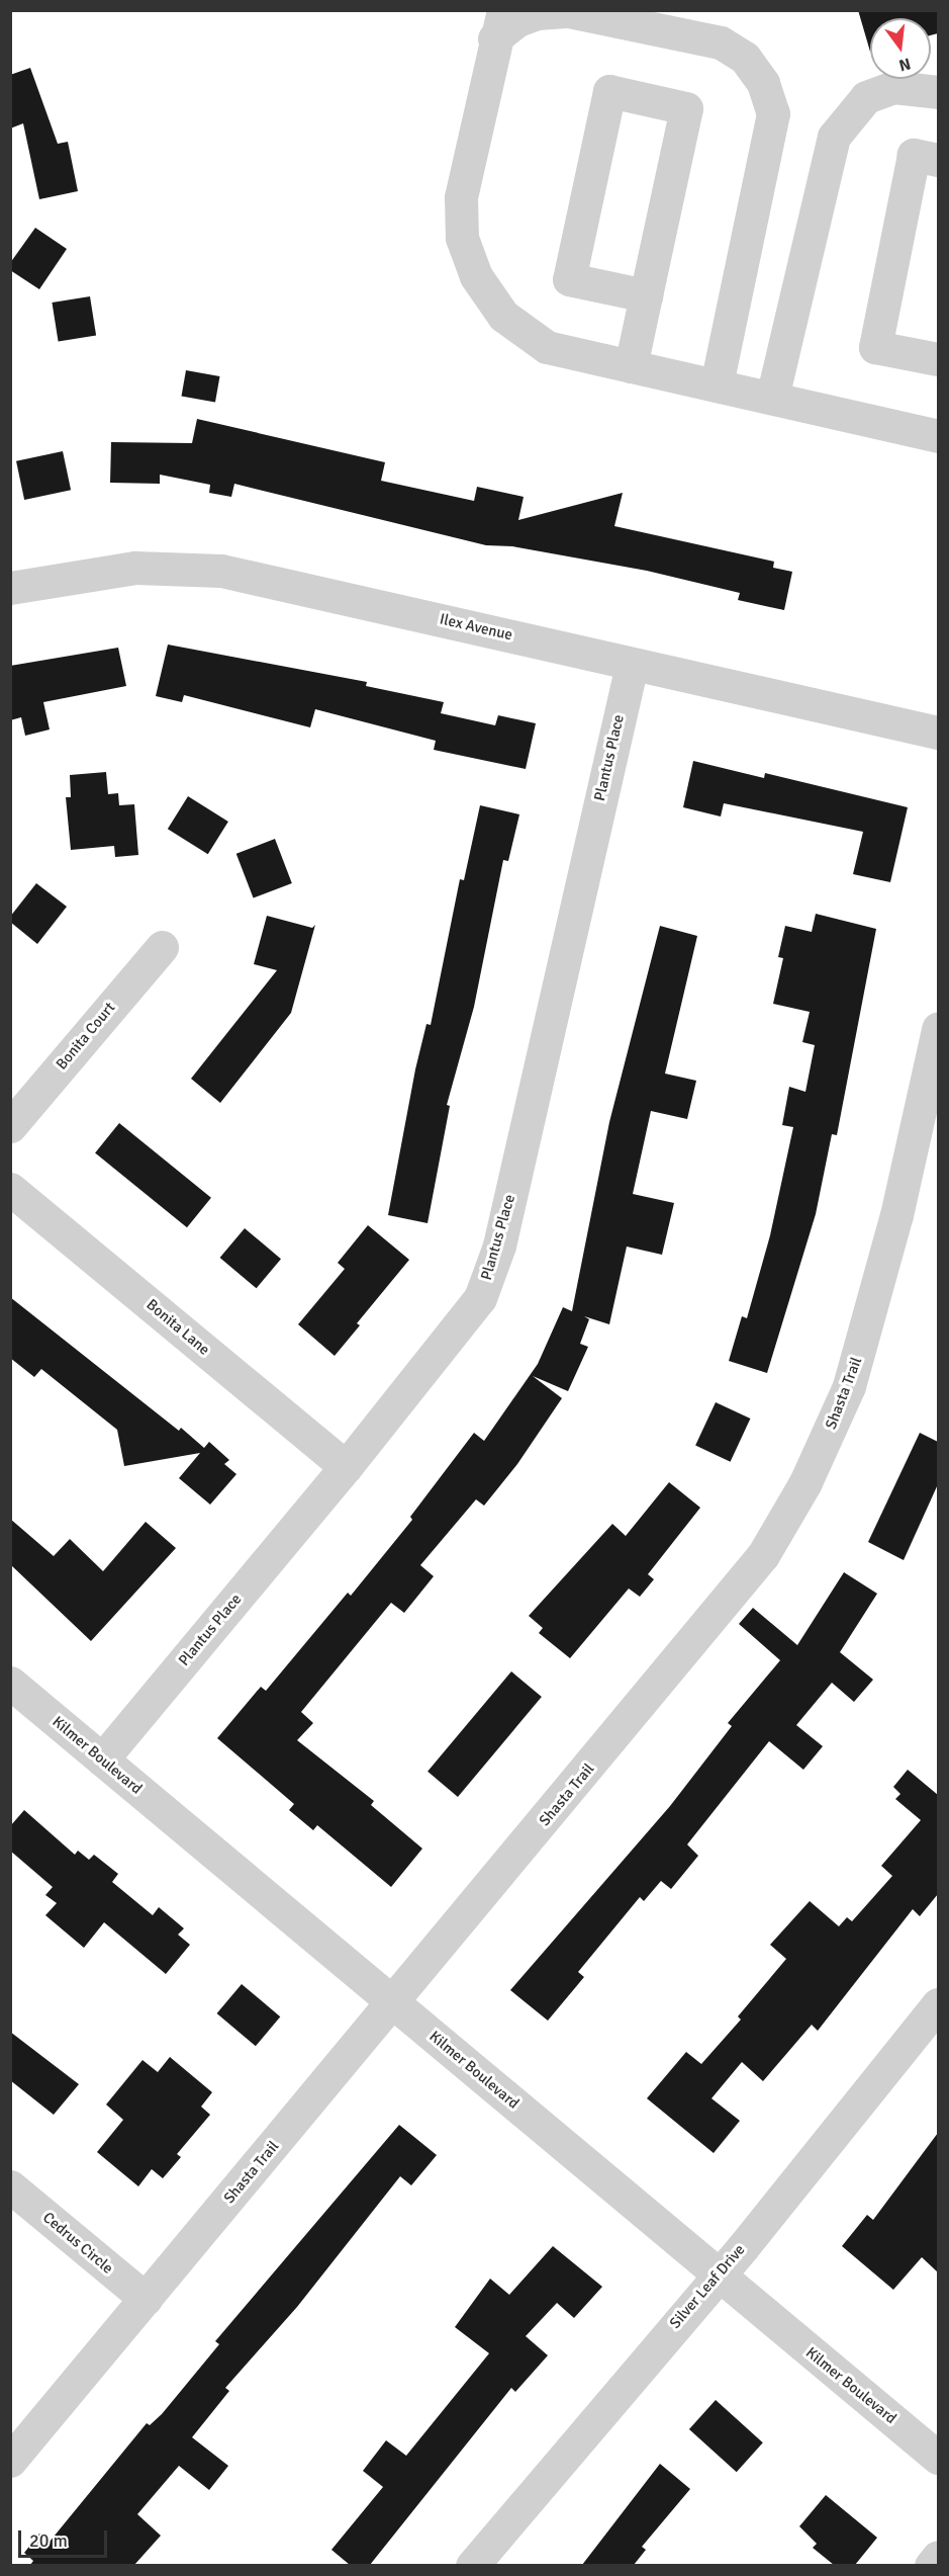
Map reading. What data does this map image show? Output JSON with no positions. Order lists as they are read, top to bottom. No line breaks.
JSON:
{"streets":{"street":["Ilex Avenue","Plantus Place","Bonita Court","Bonita Lane","Shasta Trail","Kilmer Boulevard","Cedrus Circle","Silver Leaf Drive"]},"crossings":[["Ilex Avenue","Plantus Place"],["Plantus Place","Bonita Lane"],["Plantus Place","Kilmer Boulevard"],["Shasta Trail","Kilmer Boulevard"],["Shasta Trail","Cedrus Circle"],["Kilmer Boulevard","Silver Leaf Drive"]],"scale_bar":"20 m","north":"bottom"}
